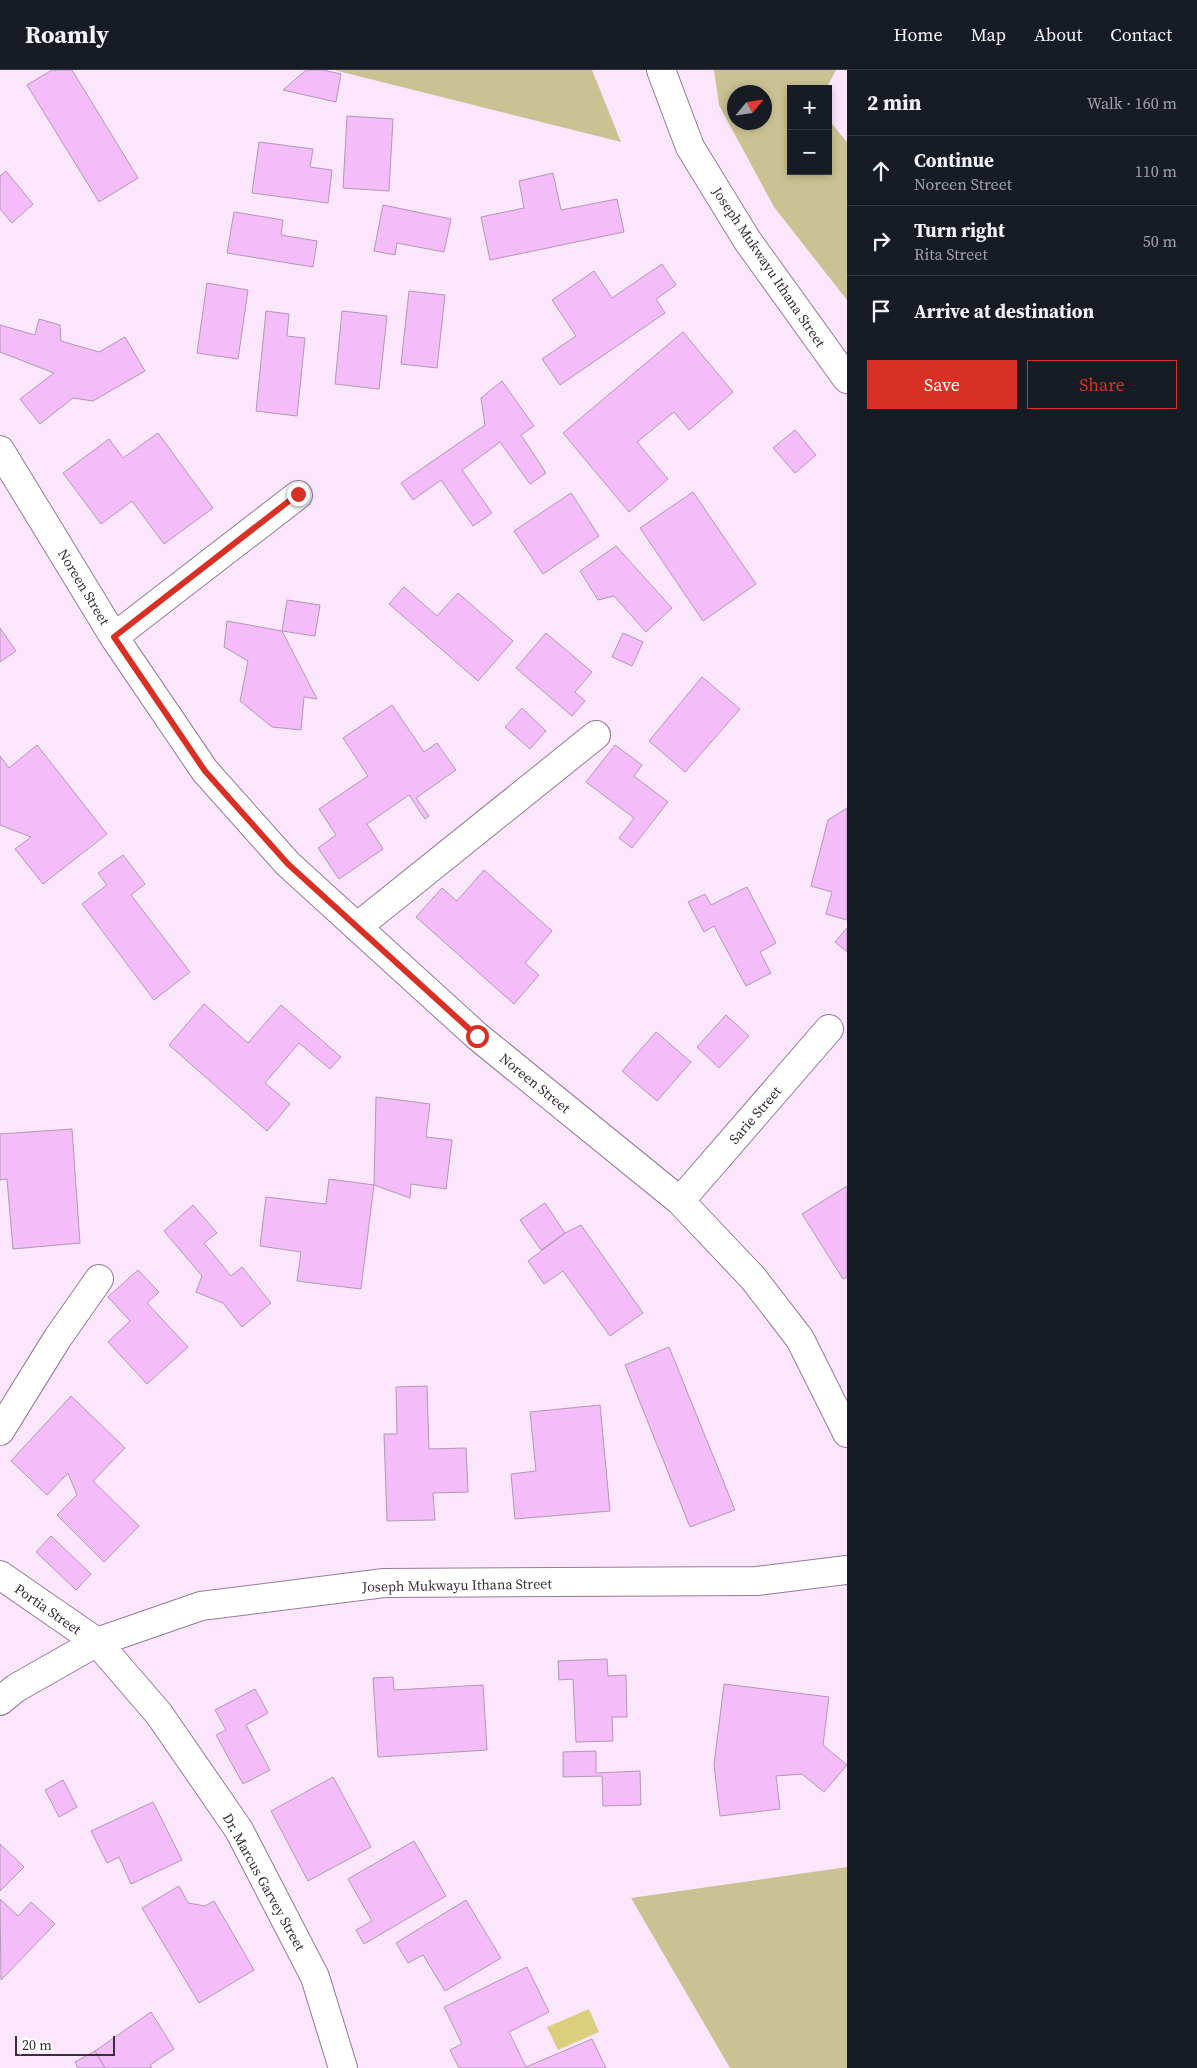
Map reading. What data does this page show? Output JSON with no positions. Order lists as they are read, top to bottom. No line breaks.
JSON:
{"streets":{"street":["Joseph Mukwayu Ithana Street","Noreen Street","Sarie Street","Portia Street","Dr. Marcus Garvey Street"]},"crossings":[["Joseph Mukwayu Ithana Street","Portia Street"],["Joseph Mukwayu Ithana Street","Dr. Marcus Garvey Street"],["Noreen Street","Sarie Street"],["Portia Street","Dr. Marcus Garvey Street"]],"scale_bar":"20 m","north":"top right","page":{"header":"Roamly","nav":["Home","Map","About","Contact"],"heading":["2 min","Walk · 160 m"],"map_buttons":["+","−"],"list":[["Continue","Noreen Street","110 m"],["Turn right","Rita Street","50 m"],"Arrive at destination"],"buttons":["Save","Share"],"scale":"20 m"}}
